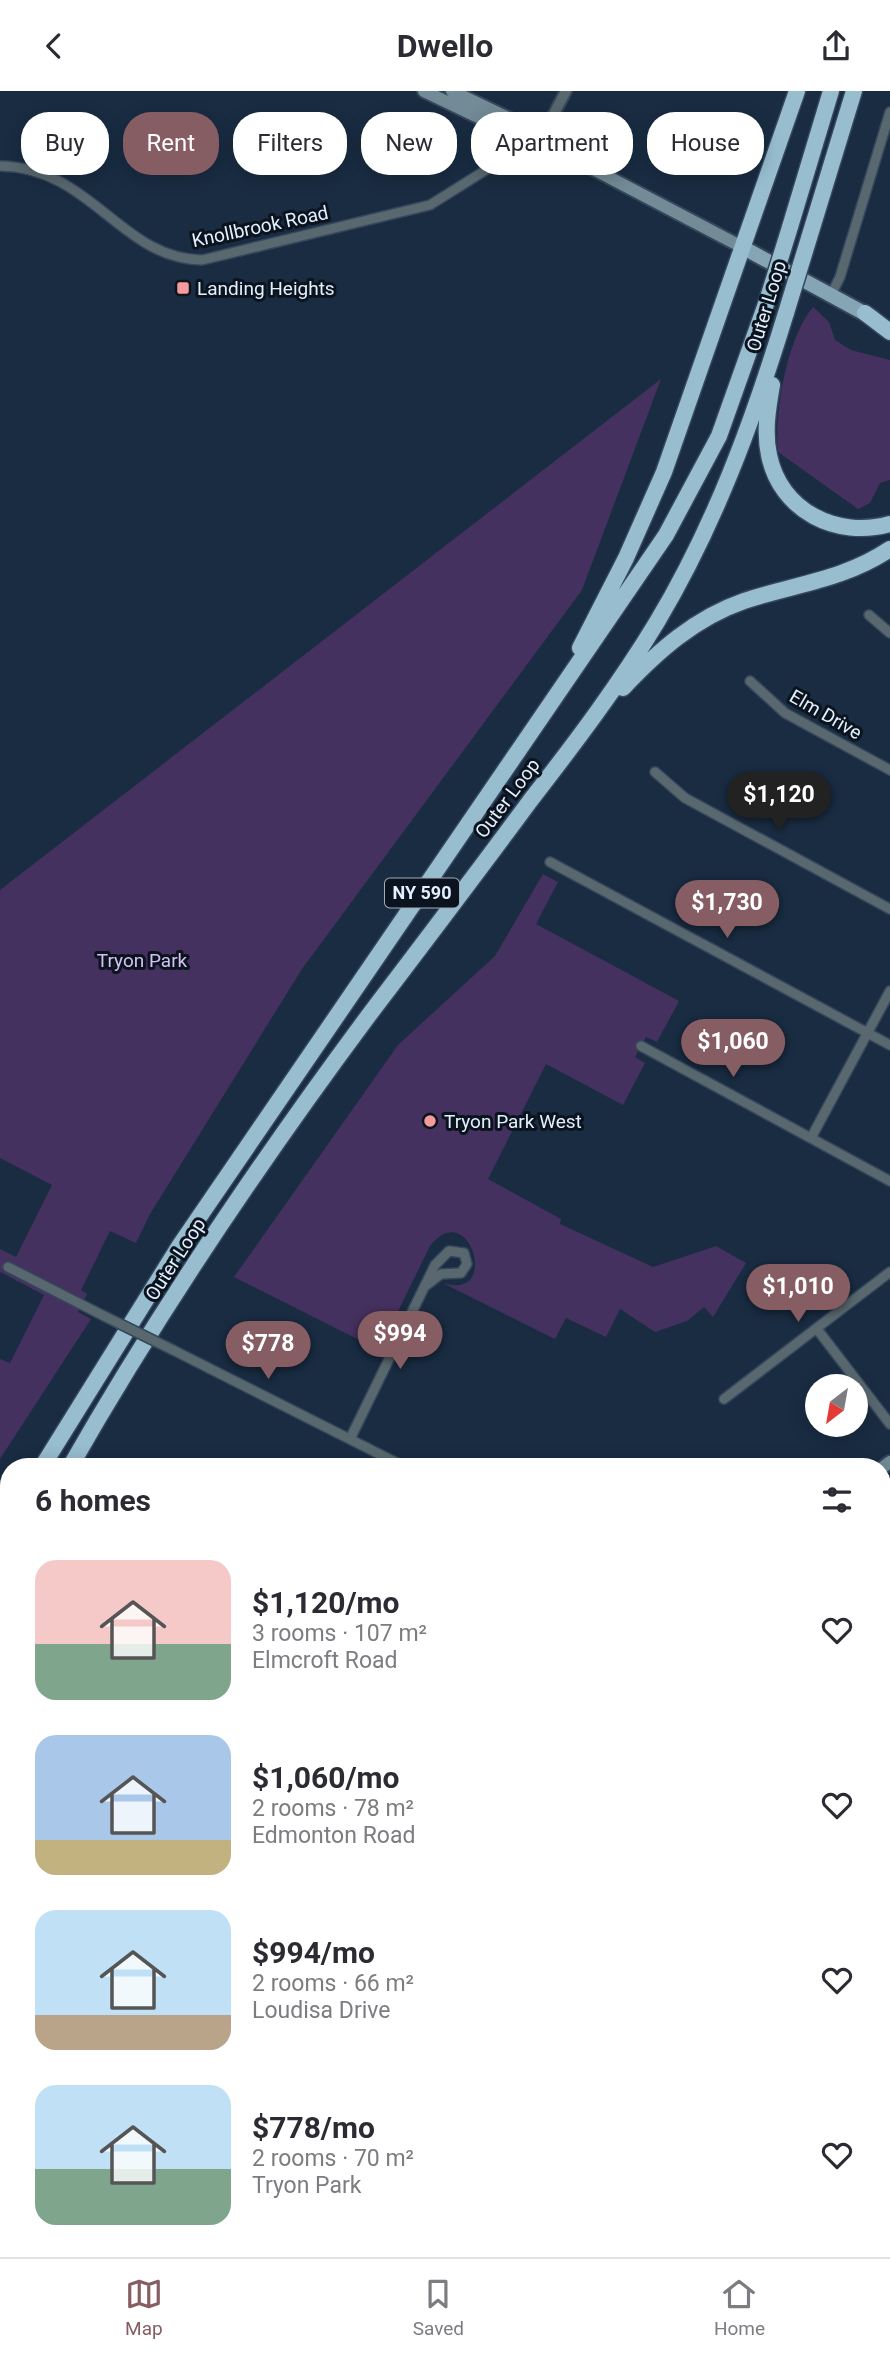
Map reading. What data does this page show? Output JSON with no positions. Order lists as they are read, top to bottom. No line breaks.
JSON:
{"streets":{"highway":["Outer Loop","NY 590"],"street":["Knollbrook Road","Elm Drive"]},"parks":["Tryon Park"],"places":{"transit":["Landing Heights"],"other":["Tryon Park West"]},"north":"bottom left","page":{"header":"Dwello","chip":["Buy","Rent","Filters","New","Apartment","House"],"price":["$1,120","$1,730","$1,060","$1,010","$994","$778"],"heading":"6 homes","list":[{"name":"$1,120/mo","note":"3 rooms · 107 m² · Elmcroft Road"},{"name":"$1,060/mo","note":"2 rooms · 78 m² · Edmonton Road"},{"name":"$994/mo","note":"2 rooms · 66 m² · Loudisa Drive"},{"name":"$778/mo","note":"2 rooms · 70 m² · Tryon Park"}],"tabs":["Map","Saved","Home"]}}
